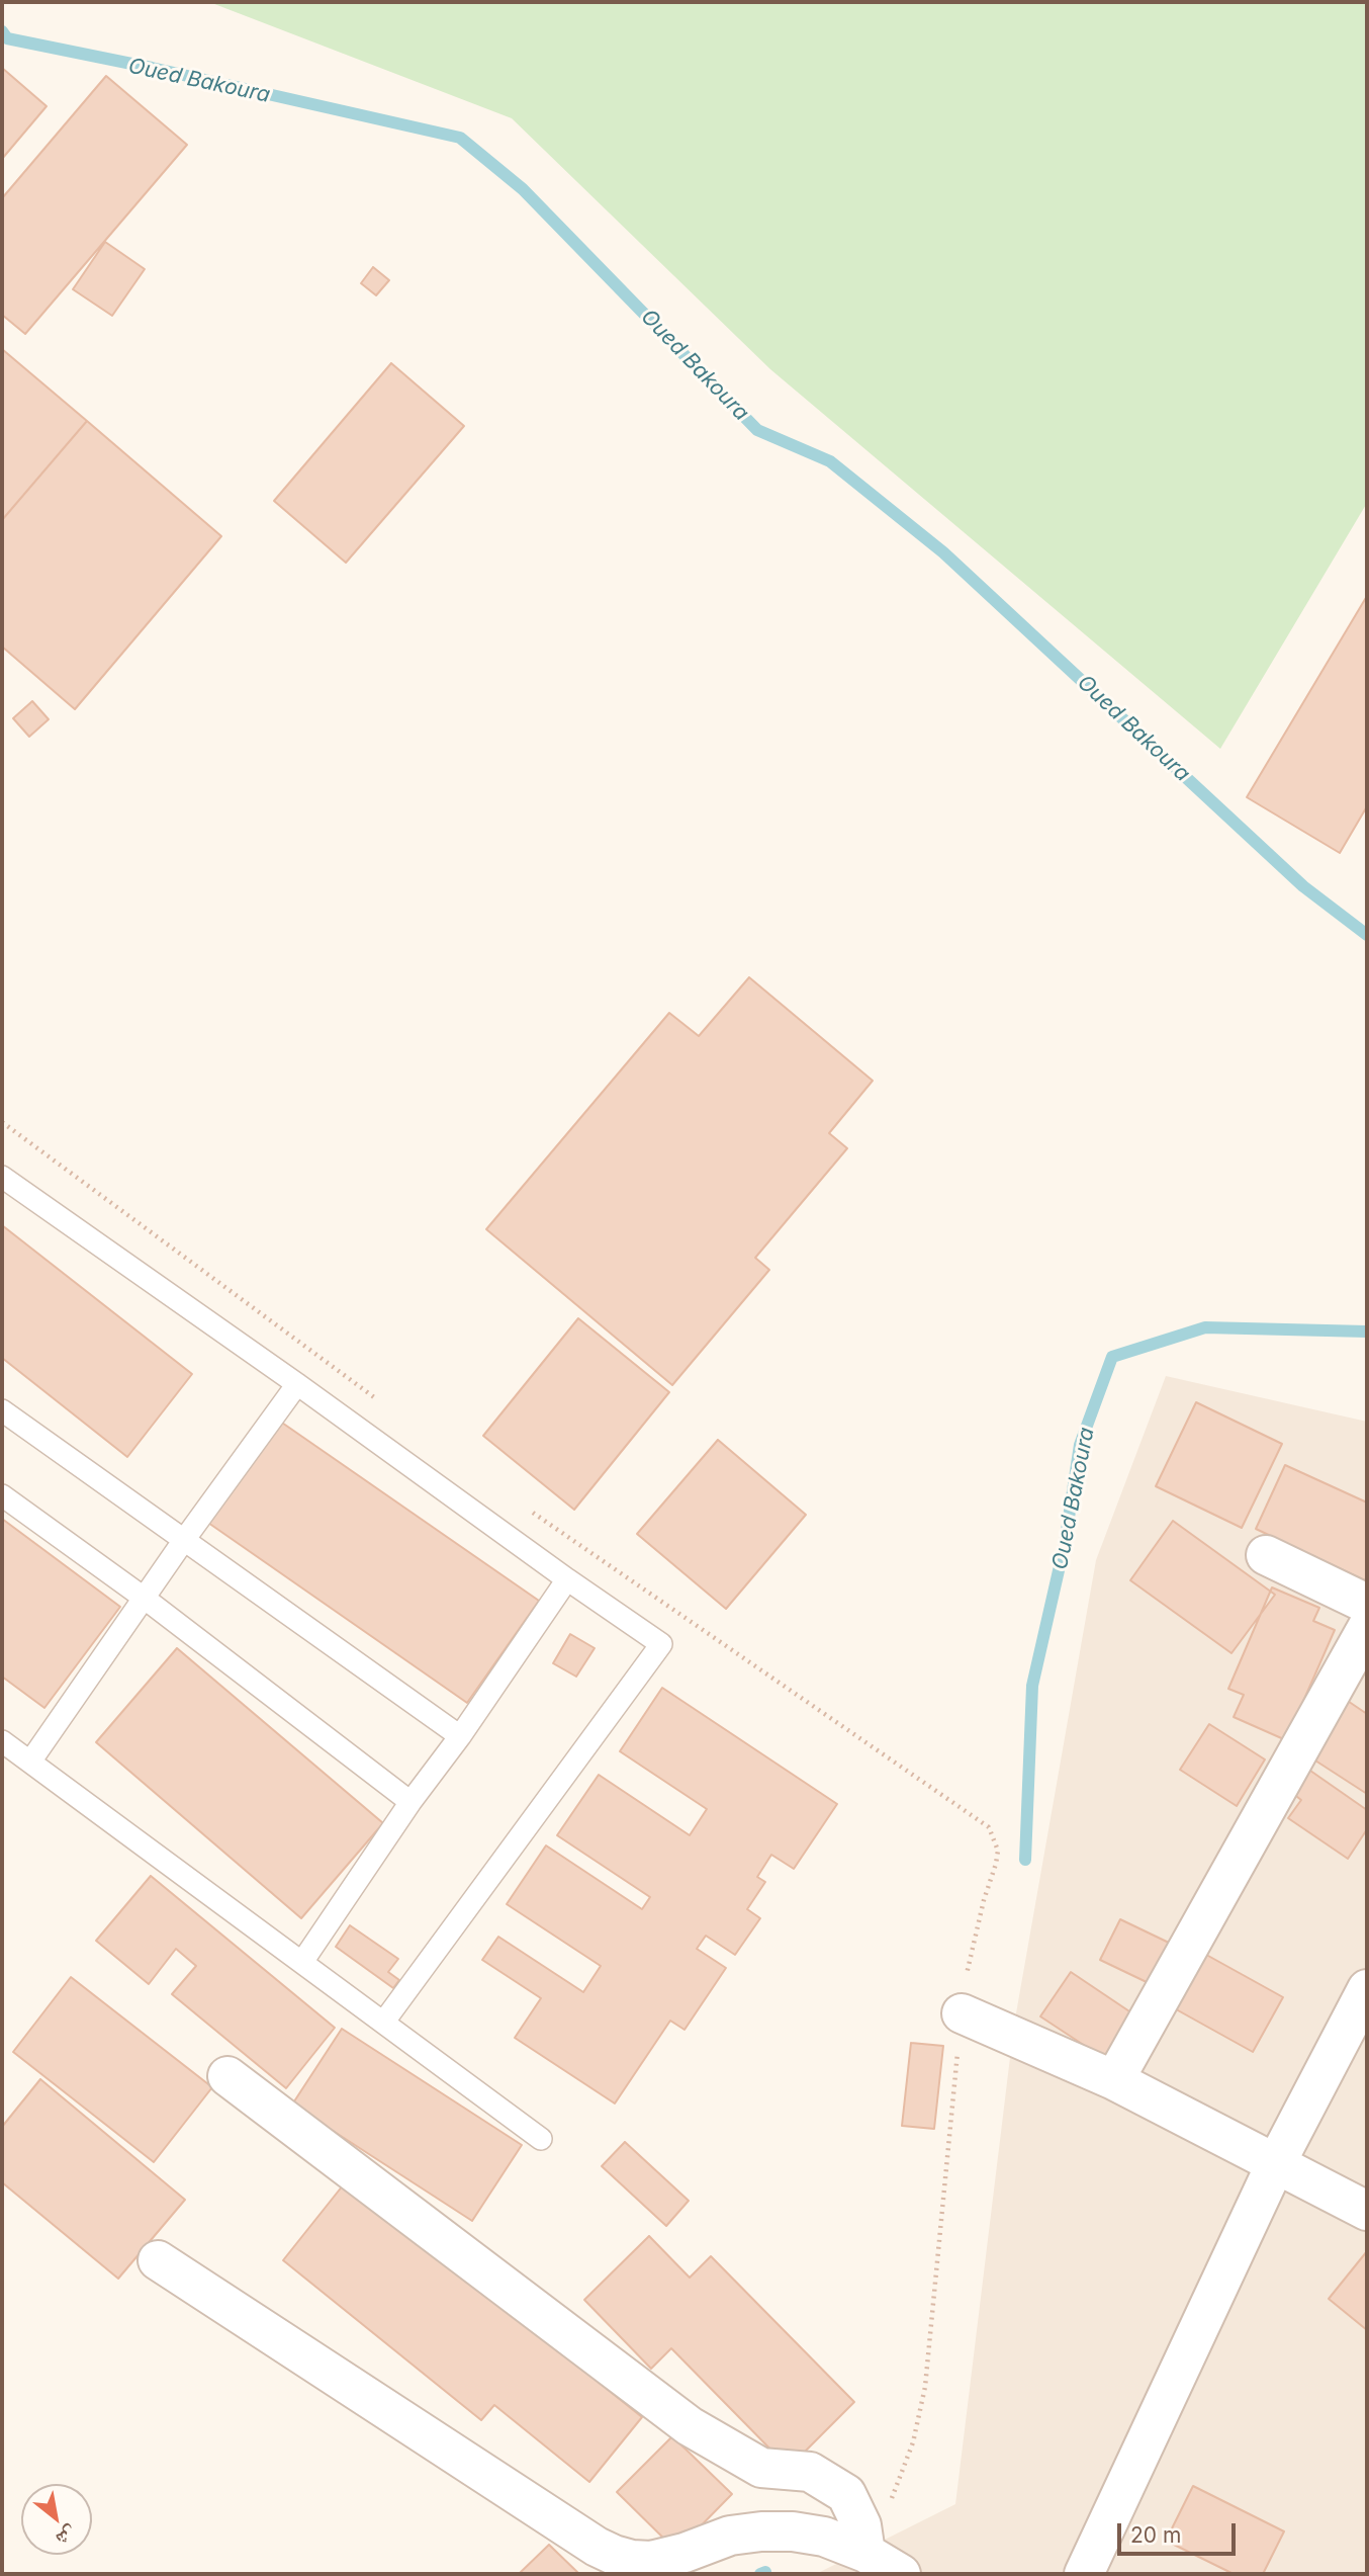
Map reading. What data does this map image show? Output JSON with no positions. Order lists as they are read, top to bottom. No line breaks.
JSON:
{"water":["Oued Bakoura"],"scale_bar":"20 m","north":"bottom right"}
